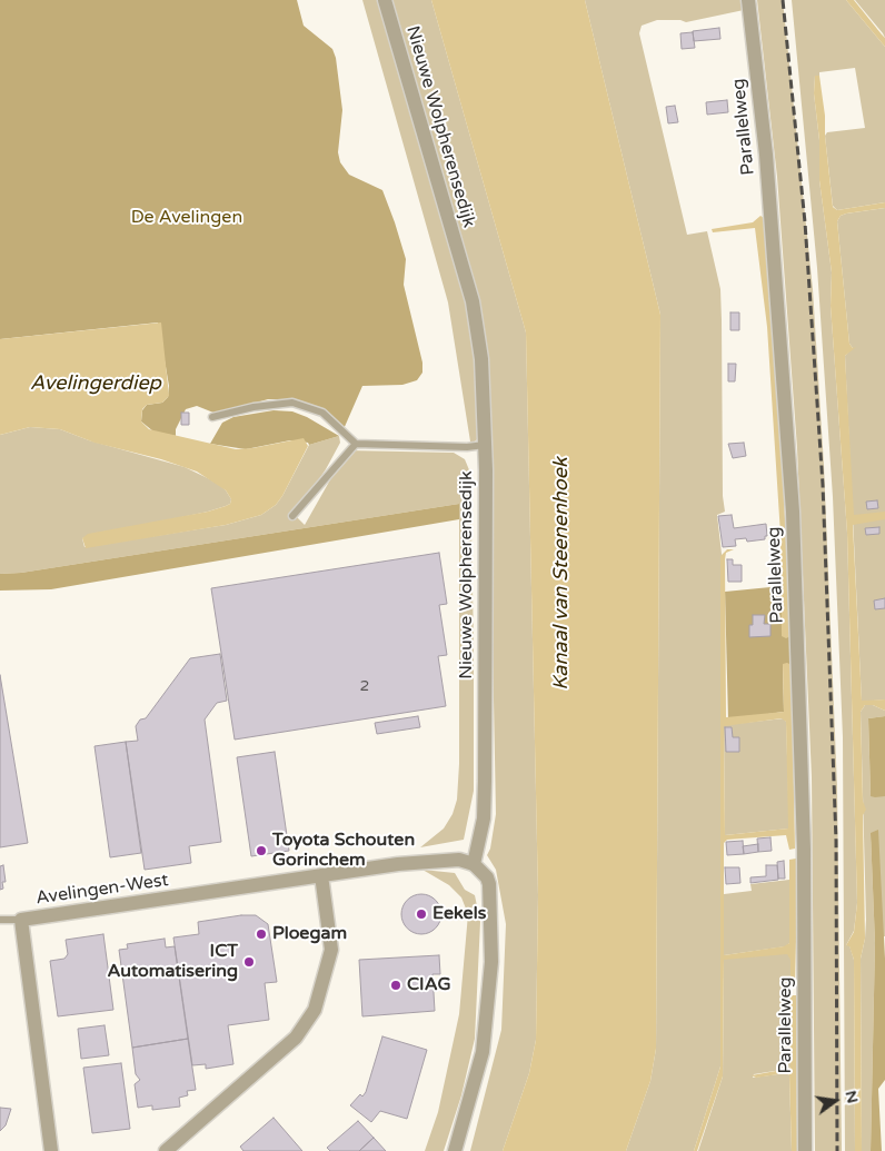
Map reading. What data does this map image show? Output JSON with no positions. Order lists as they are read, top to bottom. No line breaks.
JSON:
{"streets":{"street":["Nieuwe Wolpherensedijk","Parallelweg","Avelingen-West"]},"crossings":[["Nieuwe Wolpherensedijk","Avelingen-West"]],"water":["Avelingerdiep","Kanaal van Steenenhoek"],"parks":["De Avelingen"],"places":["Toyota Schouten Gorinchem","Eekels","Ploegam","ICT Automatisering","CIAG"],"house_numbers":["2"],"north":"right"}
